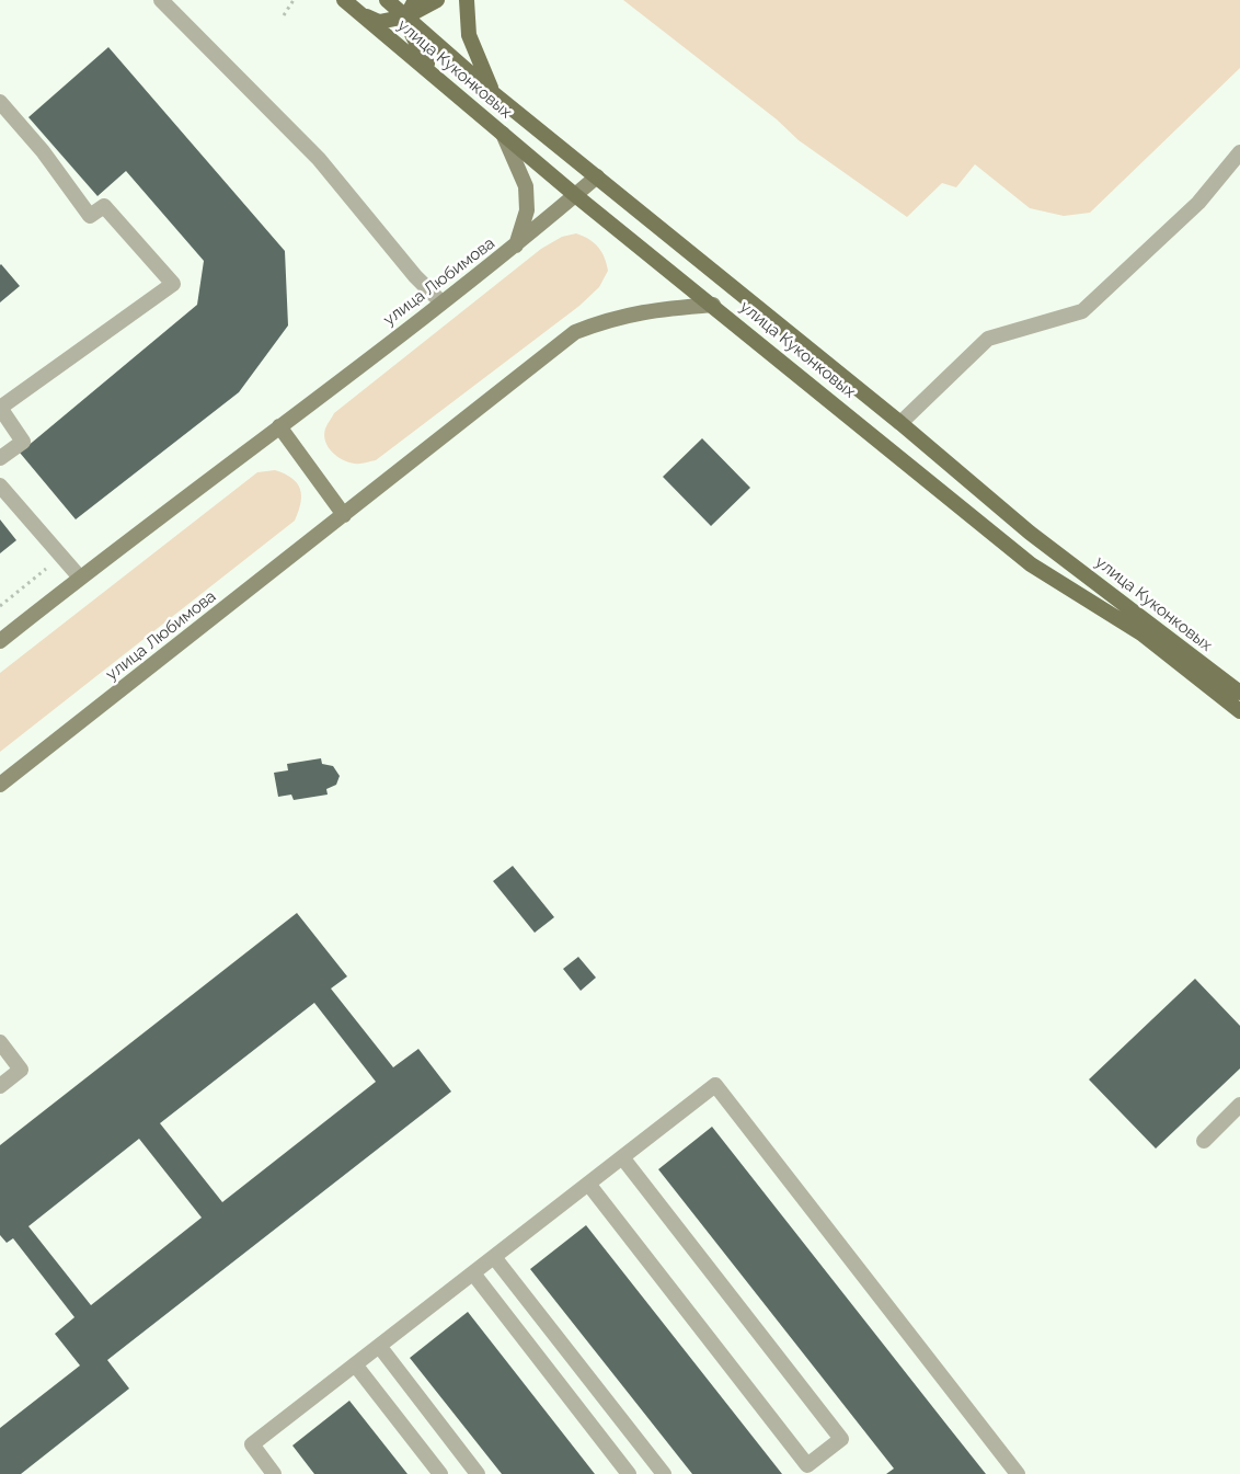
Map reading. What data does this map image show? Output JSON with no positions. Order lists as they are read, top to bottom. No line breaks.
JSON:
{"streets":{"main road":["улица Куконковых","улица Любимова"]},"crossings":[["улица Куконковых","улица Любимова"]]}
